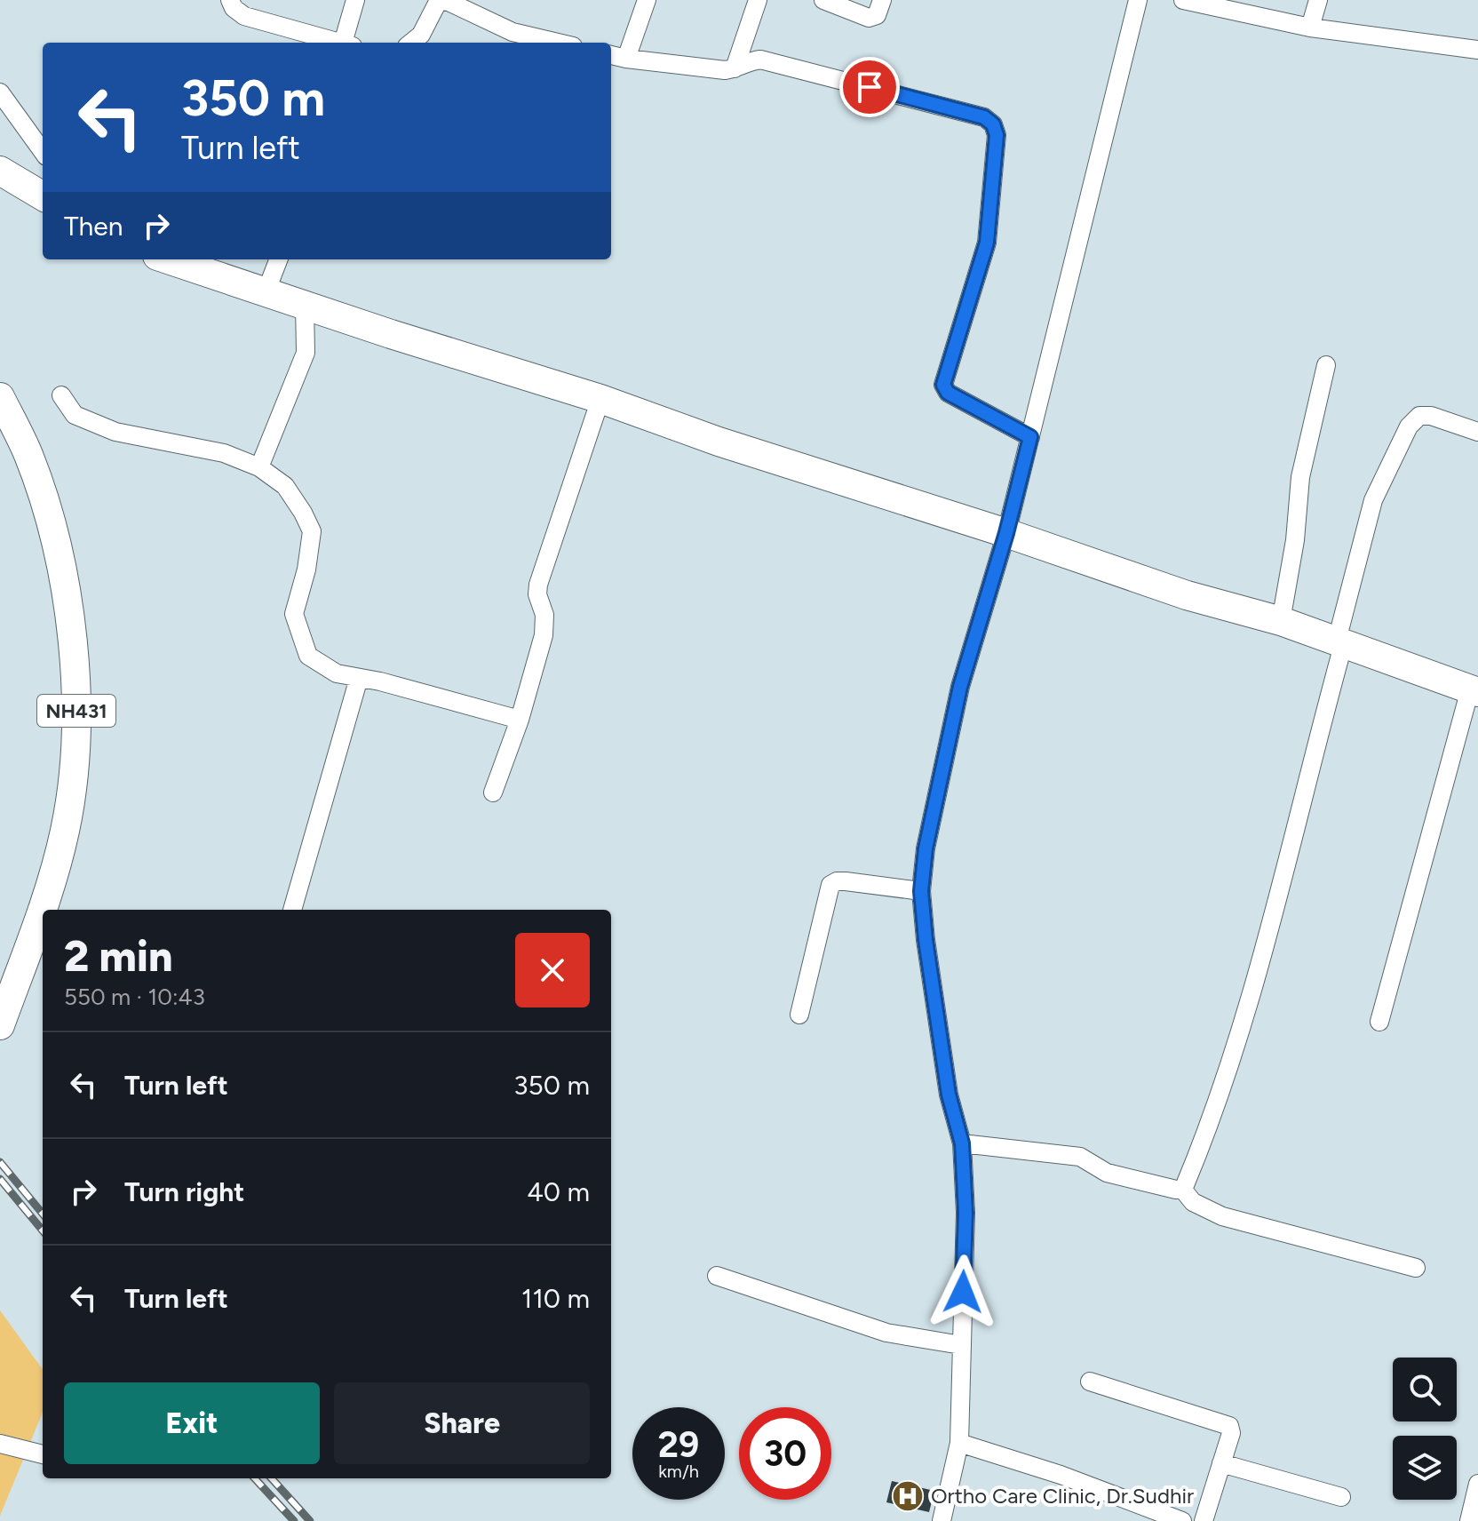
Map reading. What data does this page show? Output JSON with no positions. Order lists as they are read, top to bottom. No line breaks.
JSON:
{"streets":{"main road":["NH431"]},"places":{"hospital":["Ortho Care Clinic, Dr.Sudhir"]},"page":{"turn":["350 m","Turn left"],"then":"Then","heading":["2 min","550 m · 10:43"],"list":[{"name":"Turn left","value":"350 m"},{"name":"Turn right","value":"40 m"},{"name":"Turn left","value":"110 m"}],"buttons":["Exit","Share"],"speed":"29 km/h","limit":"30"}}
